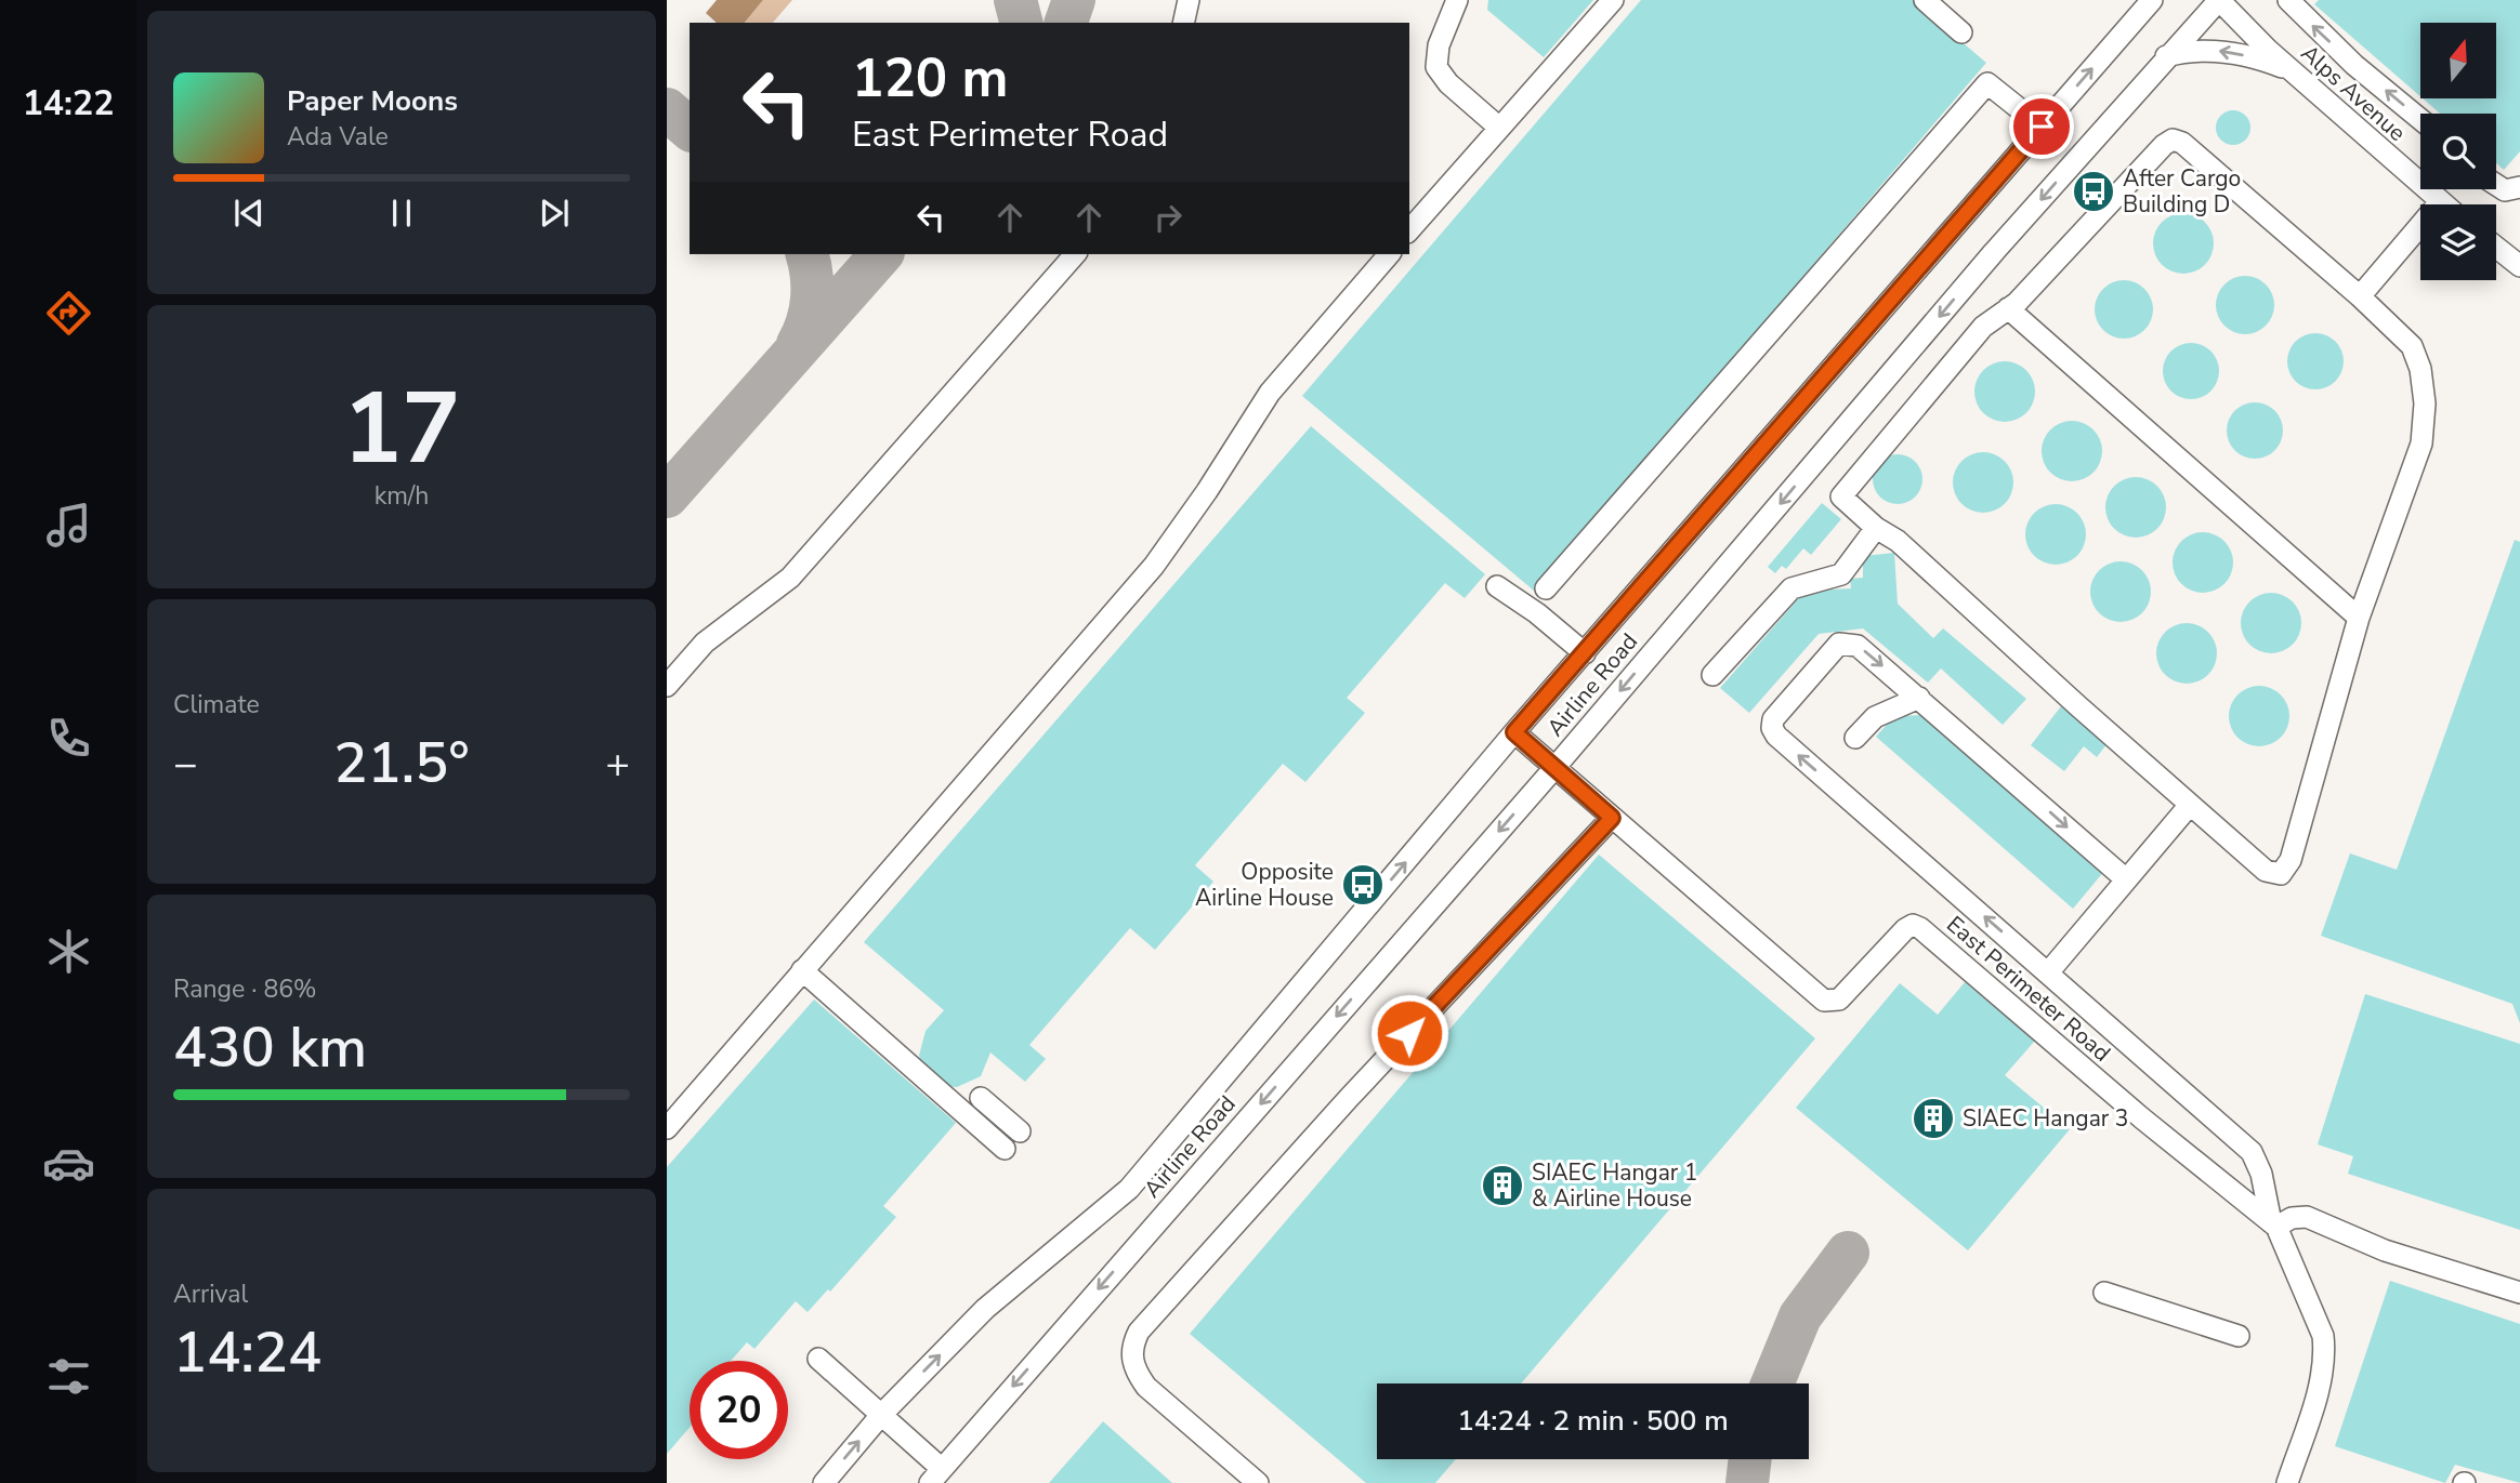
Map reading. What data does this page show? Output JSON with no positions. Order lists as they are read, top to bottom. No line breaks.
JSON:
{"streets":{"lane":["Alps Avenue","Airline Road","East Perimeter Road"]},"crossings":[["Alps Avenue","Airline Road"],["Airline Road","East Perimeter Road"]],"places":{"bus stop":["After Cargo Building D","Opposite Airline House"],"building":["SIAEC Hangar 3","SIAEC Hangar 1 & Airline House"]},"north":"top","page":{"tabs":"14:22","turn":["120 m","East Perimeter Road"],"song":["Paper Moons","Ada Vale"],"tile":[["17","km/h"],"Climate",["Range · 86%","430 km"],["Arrival","14:24"]],"heat":["−","21.5°","+"],"limit":"20","trip":"14:24 · 2 min · 500 m"}}
